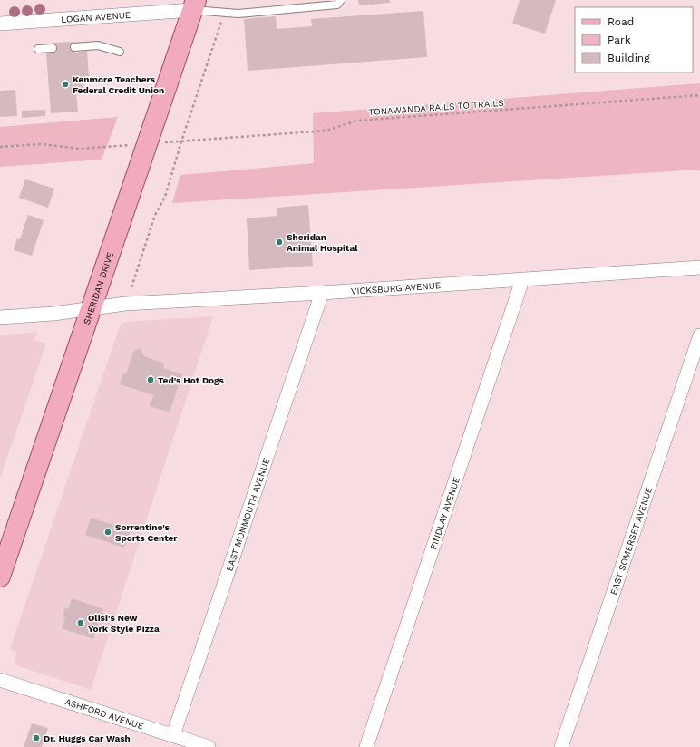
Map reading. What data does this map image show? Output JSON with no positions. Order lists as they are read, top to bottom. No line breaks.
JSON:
{"streets":{"main road":["SHERIDAN DRIVE"],"street":["LOGAN AVENUE","VICKSBURG AVENUE","FINDLAY AVENUE","EAST MONMOUTH AVENUE","EAST SOMERSET AVENUE","ASHFORD AVENUE"],"path":["TONAWANDA RAILS TO TRAILS"]},"crossings":[["LOGAN AVENUE","SHERIDAN DRIVE"],["SHERIDAN DRIVE","VICKSBURG AVENUE"],["VICKSBURG AVENUE","FINDLAY AVENUE"],["VICKSBURG AVENUE","EAST MONMOUTH AVENUE"],["EAST MONMOUTH AVENUE","ASHFORD AVENUE"]],"places":["Kenmore Teachers Federal Credit Union","Sheridan Animal Hospital","Ted's Hot Dogs","Sorrentino's Sports Center","Olisi's New York Style Pizza","Dr. Huggs Car Wash"],"legend":["Road","Park","Building"]}
